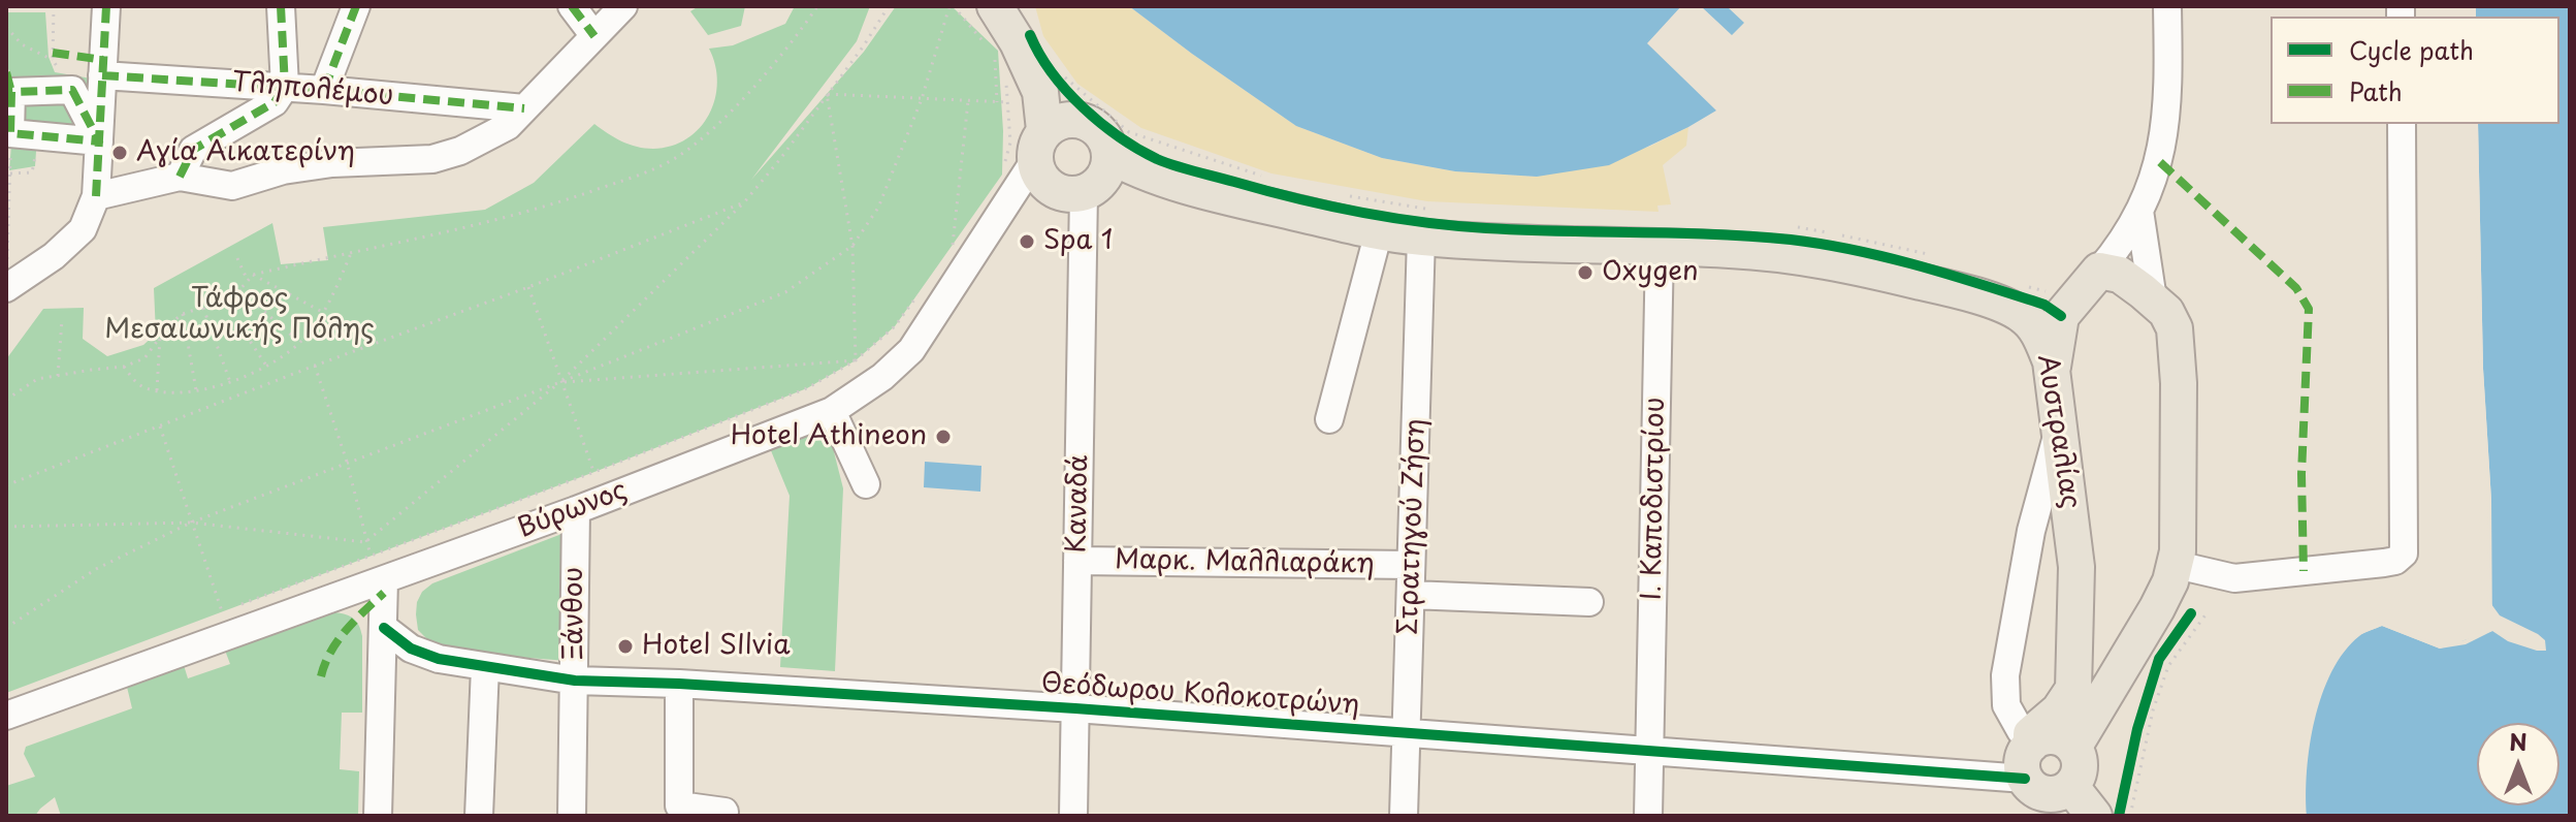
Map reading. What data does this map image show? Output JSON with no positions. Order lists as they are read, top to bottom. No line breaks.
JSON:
{"streets":{"main road":["Αυστραλίας"],"street":["Τληπολέμου","Ι. Καποδιστρίου","Καναδά","Βύρωνος","Στρατηγού Ζήση","Μαρκ. Μαλλιαράκη","Ξάνθου","Θεόδωρου Κολοκοτρώνη"]},"crossings":[["Αυστραλίας","Ι. Καποδιστρίου"],["Αυστραλίας","Καναδά"],["Αυστραλίας","Βύρωνος"],["Αυστραλίας","Στρατηγού Ζήση"],["Αυστραλίας","Θεόδωρου Κολοκοτρώνη"],["Ι. Καποδιστρίου","Θεόδωρου Κολοκοτρώνη"],["Καναδά","Βύρωνος"],["Καναδά","Μαρκ. Μαλλιαράκη"],["Καναδά","Θεόδωρου Κολοκοτρώνη"],["Βύρωνος","Ξάνθου"],["Στρατηγού Ζήση","Μαρκ. Μαλλιαράκη"],["Στρατηγού Ζήση","Θεόδωρου Κολοκοτρώνη"],["Ξάνθου","Θεόδωρου Κολοκοτρώνη"]],"parks":["Τάφρος Μεσαιωνικής Πόλης"],"places":["Αγία Αικατερίνη","Spa 1","Oxygen","Hotel Athineon","Hotel SIlvia"],"legend":["Cycle path","Path"],"north":"top"}
